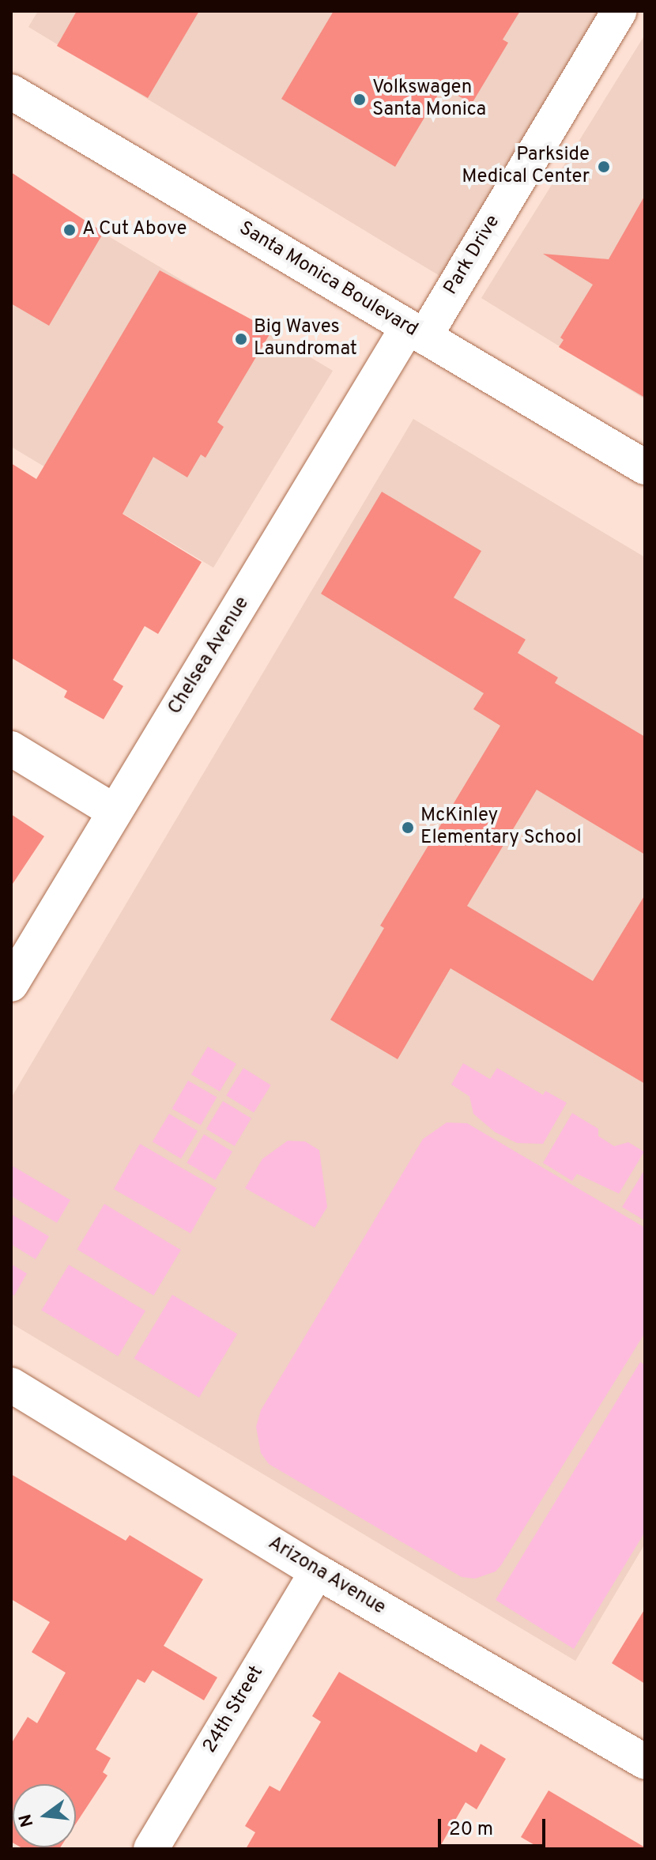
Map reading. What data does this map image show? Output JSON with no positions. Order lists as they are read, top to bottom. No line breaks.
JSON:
{"streets":{"street":["Park Drive","Santa Monica Boulevard","Chelsea Avenue","Arizona Avenue","24th Street"]},"crossings":[["Park Drive","Santa Monica Boulevard"],["Park Drive","Chelsea Avenue"],["Santa Monica Boulevard","Chelsea Avenue"],["Arizona Avenue","24th Street"]],"places":["Volkswagen Santa Monica","Parkside Medical Center","A Cut Above","Big Waves Laundromat","McKinley Elementary School"],"scale_bar":"20 m","north":"left"}
